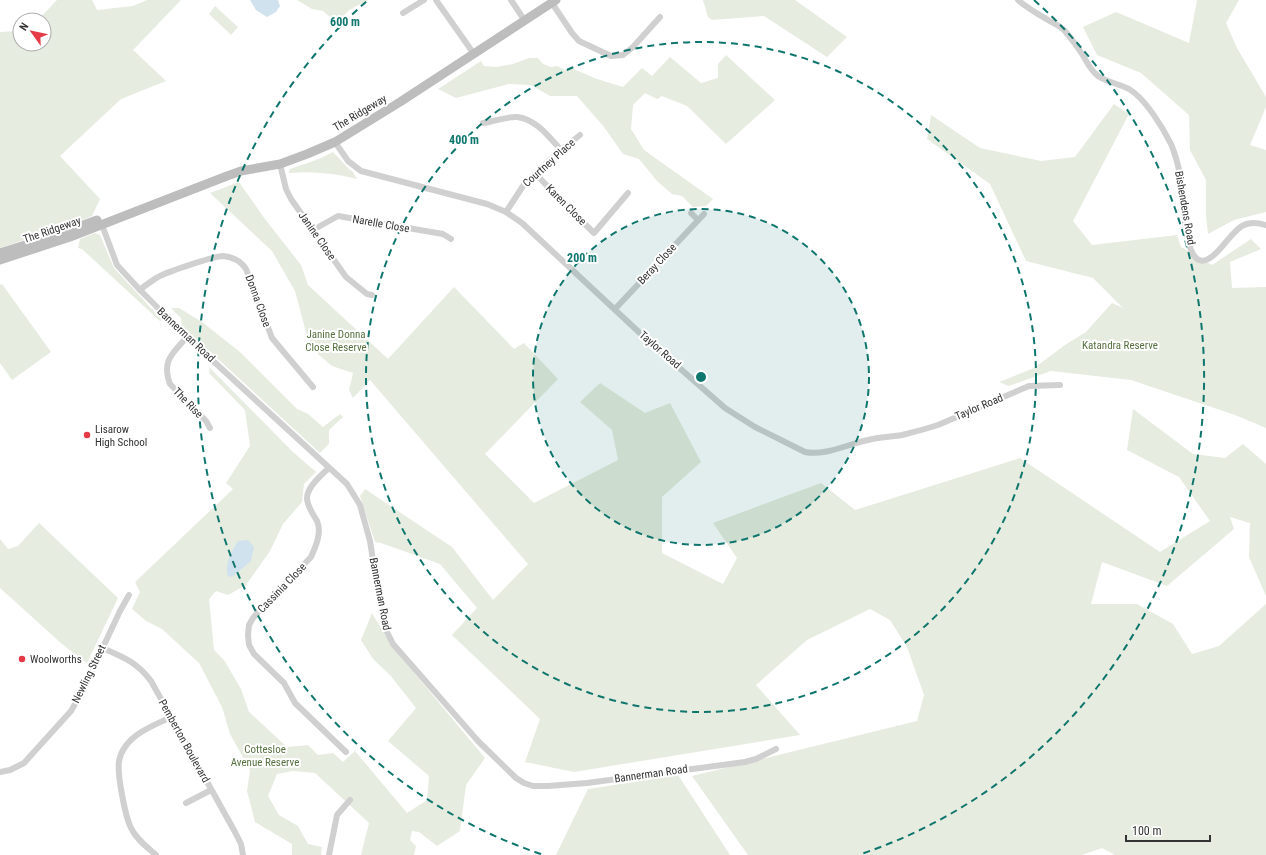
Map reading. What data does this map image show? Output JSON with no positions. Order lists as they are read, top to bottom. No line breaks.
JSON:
{"streets":{"street":["The Ridgeway","Courtney Place","Karen Close","Bishendens Road","Narelle Close","Janine Close","Beray Close","Donna Close","Bannerman Road","Taylor Road","The Rise","Cassinia Close","Newling Street","Pemberton Boulevard"]},"crossings":[["The Ridgeway","Janine Close"],["The Ridgeway","Bannerman Road"],["The Ridgeway","Taylor Road"],["Courtney Place","Karen Close"],["Courtney Place","Taylor Road"],["Narelle Close","Janine Close"],["Beray Close","Taylor Road"],["Donna Close","Bannerman Road"],["Bannerman Road","The Rise"],["Bannerman Road","Cassinia Close"],["Newling Street","Pemberton Boulevard"]],"parks":["Janine Donna Close Reserve","Katandra Reserve","Cottesloe Avenue Reserve"],"places":["Lisarow High School","Woolworths"],"scale_bar":"100 m","north":"top left","rings":["600 m","400 m","200 m"]}
